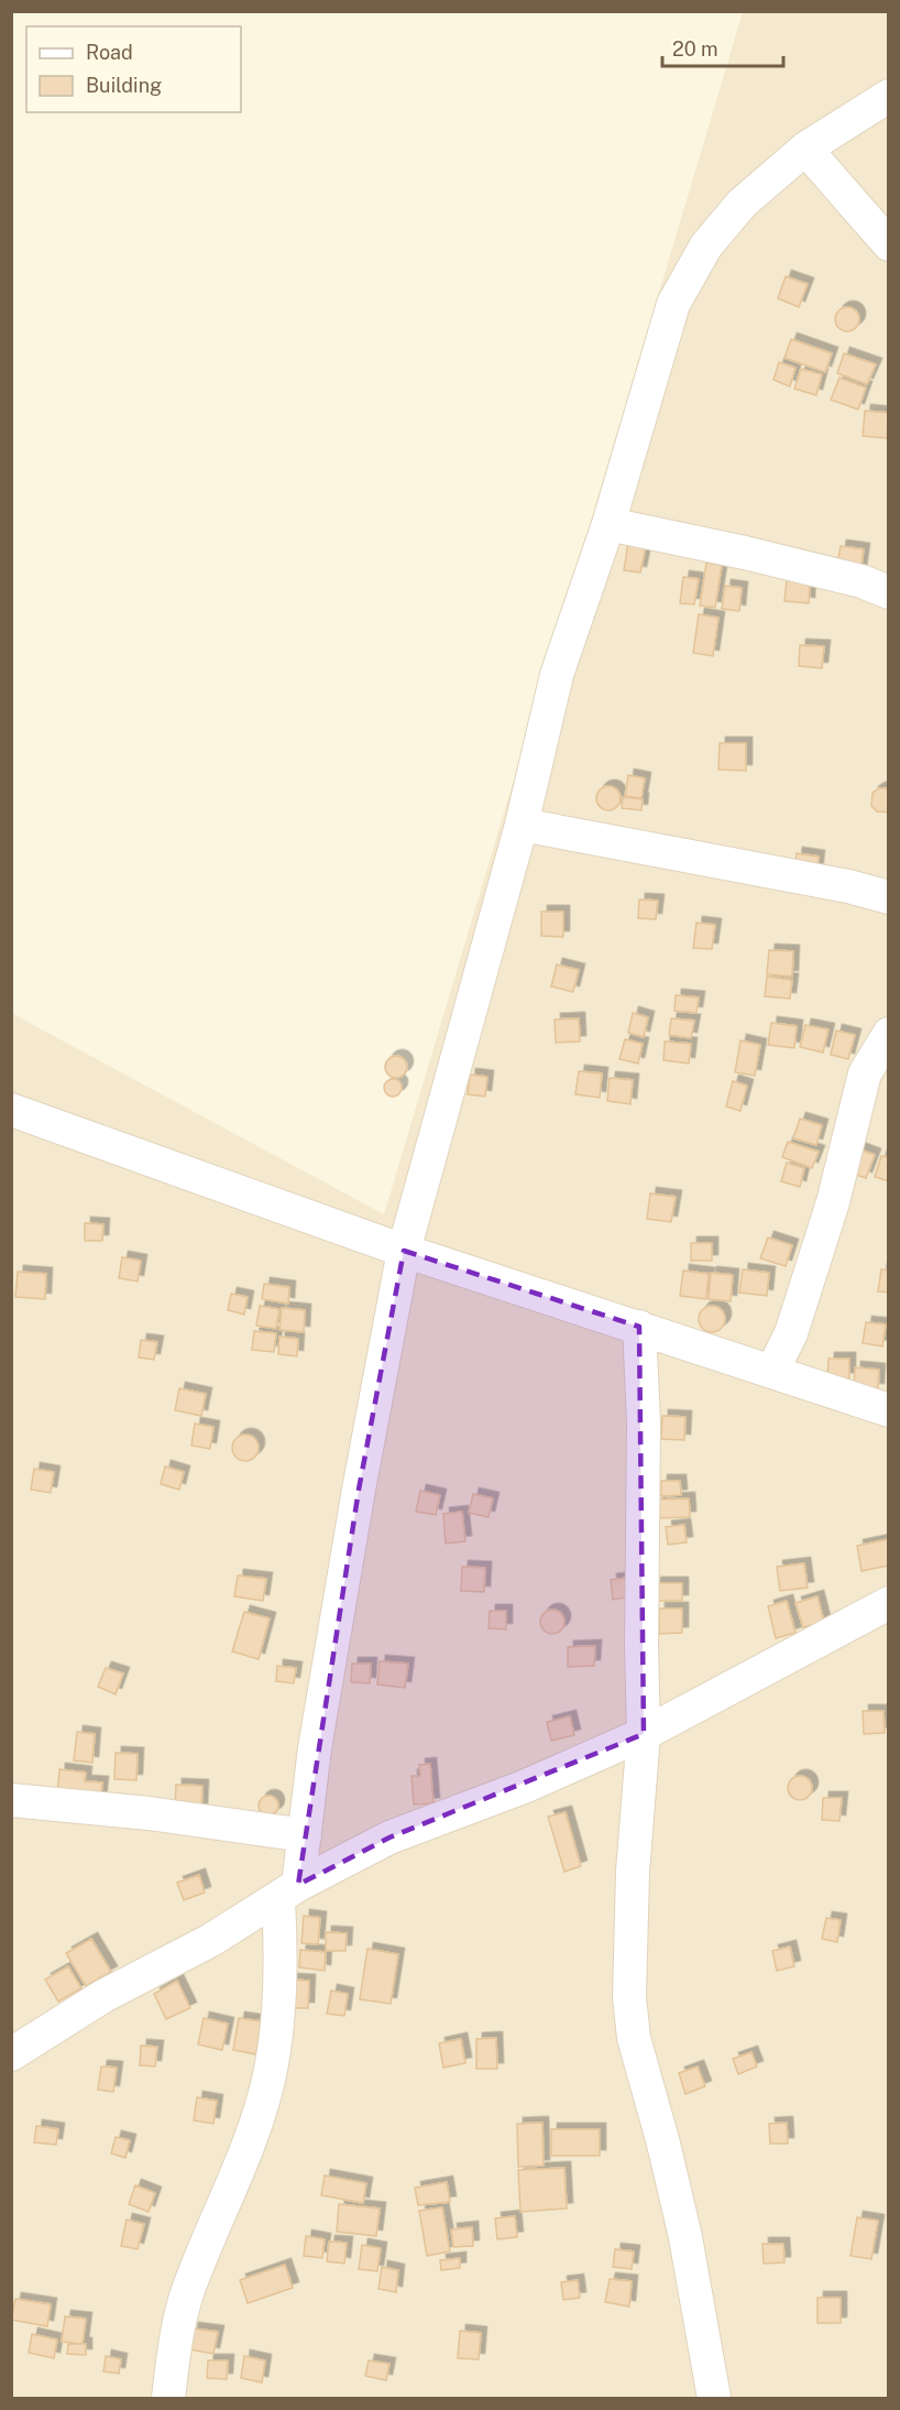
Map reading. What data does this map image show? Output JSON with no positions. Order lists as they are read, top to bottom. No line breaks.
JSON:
{"legend":["Road","Building"],"scale_bar":"20 m"}
